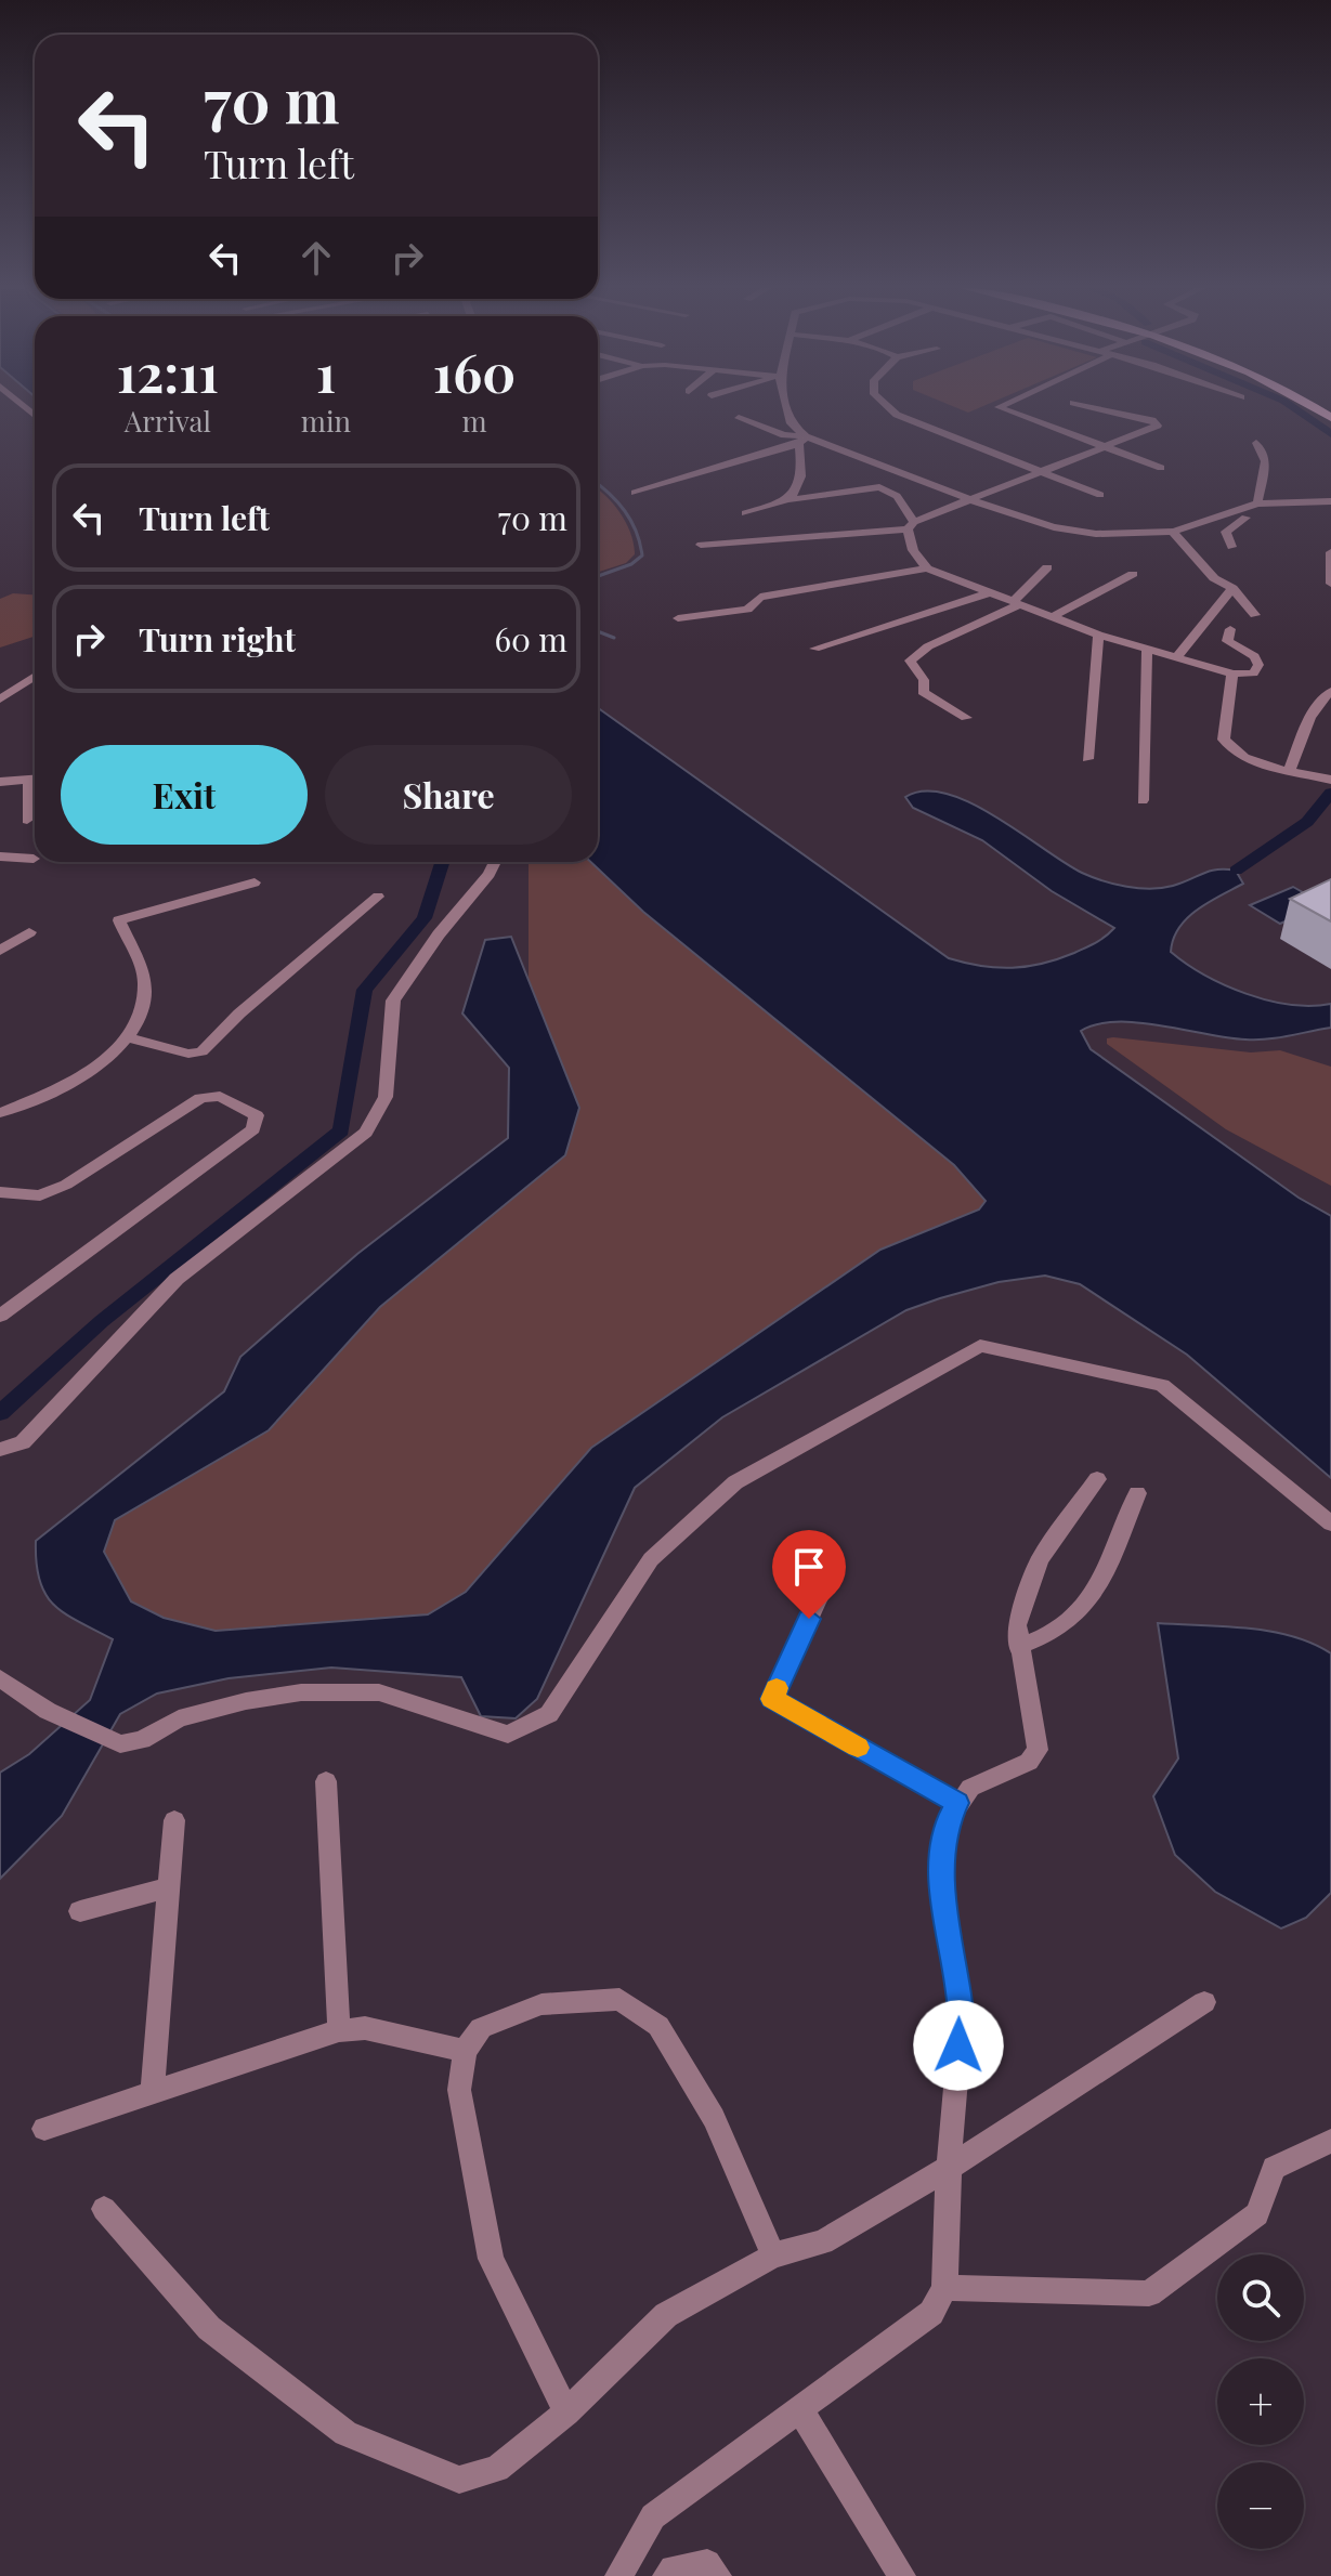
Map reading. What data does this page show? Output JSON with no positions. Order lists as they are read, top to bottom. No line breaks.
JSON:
{"page":{"turn":["70 m","Turn left"],"eta":["12:11","Arrival","1","min","160","m"],"list":[{"name":"Turn left","value":"70 m"},{"name":"Turn right","value":"60 m"}],"buttons":["Exit","Share"],"map_buttons":["+","−"]}}
